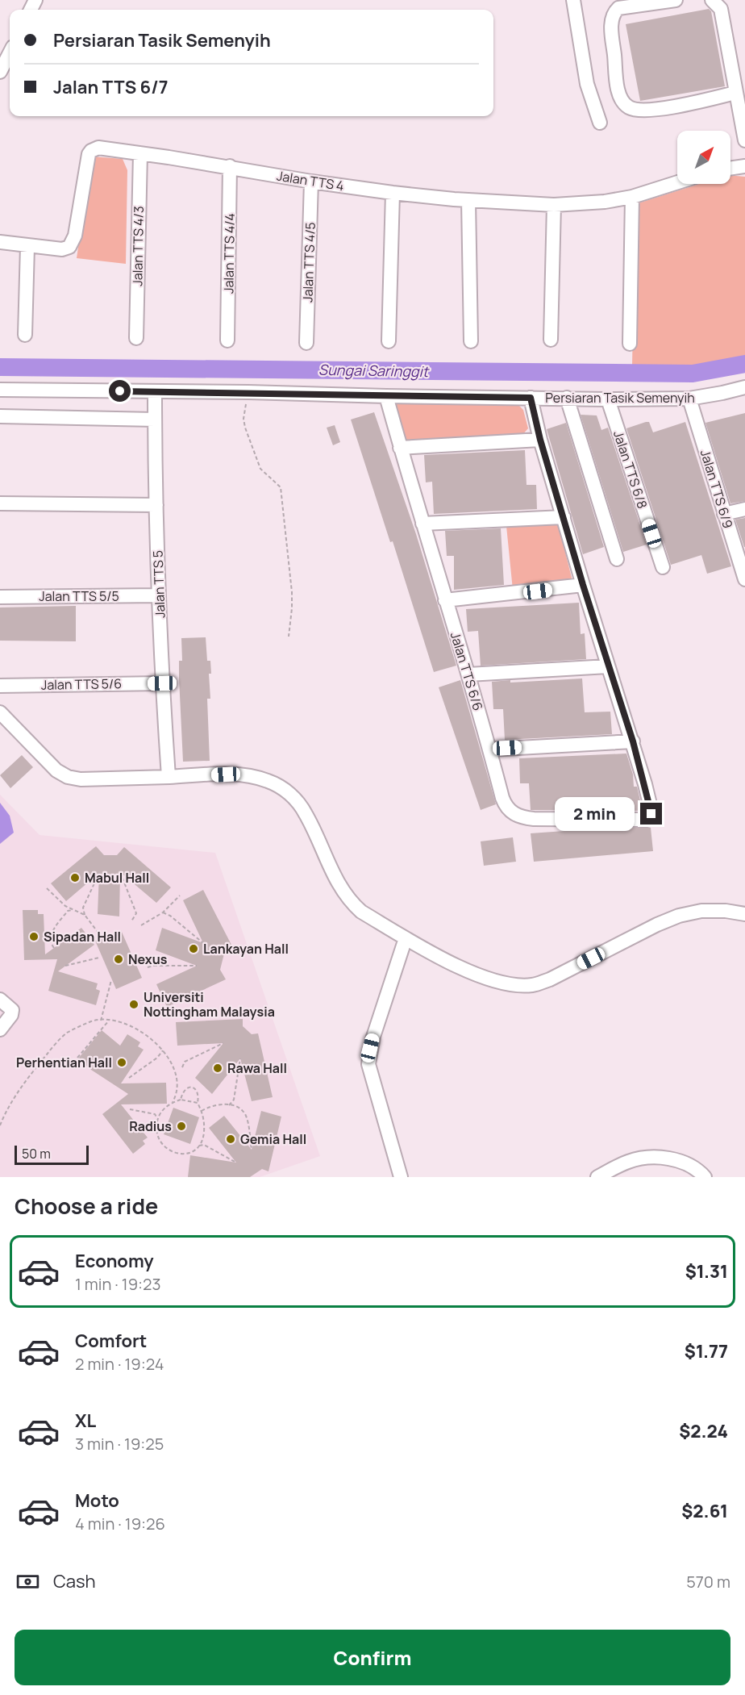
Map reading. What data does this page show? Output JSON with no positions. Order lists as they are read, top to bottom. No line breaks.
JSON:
{"streets":{"street":["Jalan TTS 4","Jalan TTS 4/3","Jalan TTS 4/4","Jalan TTS 4/5","Persiaran Tasik Semenyih","Jalan TTS 6/8","Jalan TTS 6/9","Jalan TTS 5","Jalan TTS 5/5","Jalan TTS 6/6","Jalan TTS 5/6"]},"crossings":[["Jalan TTS 4","Jalan TTS 4/3"],["Jalan TTS 4","Jalan TTS 4/4"],["Jalan TTS 4","Jalan TTS 4/5"],["Persiaran Tasik Semenyih","Jalan TTS 6/8"],["Persiaran Tasik Semenyih","Jalan TTS 6/9"],["Persiaran Tasik Semenyih","Jalan TTS 5"],["Persiaran Tasik Semenyih","Jalan TTS 6/6"],["Jalan TTS 5","Jalan TTS 5/5"],["Jalan TTS 5","Jalan TTS 5/6"]],"water":["Sungai Saringgit"],"places":["Mabul Hall","Sipadan Hall","Lankayan Hall","Nexus","Universiti Nottingham Malaysia","Perhentian Hall","Rawa Hall","Radius","Gemia Hall"],"scale_bar":"50 m","north":"top right","page":{"banner":["Persiaran Tasik Semenyih","Jalan TTS 6/7"],"bubble":"2 min","scale":"50 m","heading":"Choose a ride","list":[{"name":"Economy","note":"1 min · 19:23","value":"$1.31"},{"name":"Comfort","note":"2 min · 19:24","value":"$1.77"},{"name":"XL","note":"3 min · 19:25","value":"$2.24"},{"name":"Moto","note":"4 min · 19:26","value":"$2.61"}],"pay":["Cash","570 m"],"buttons":"Confirm"}}
